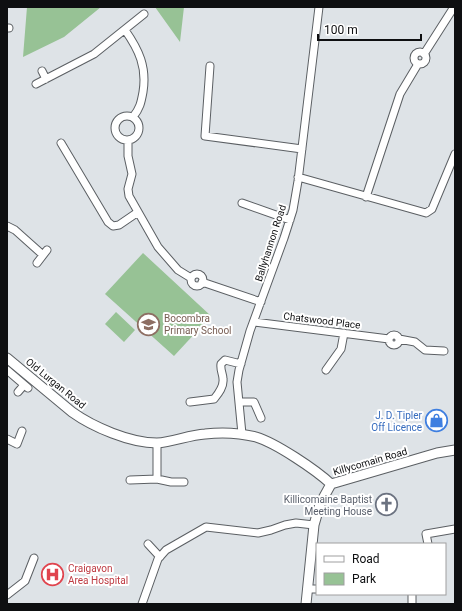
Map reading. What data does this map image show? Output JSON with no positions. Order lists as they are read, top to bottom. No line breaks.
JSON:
{"streets":{"street":["Ballyhannon Road","Chatswood Place","Old Lurgan Road","Killycomain Road"]},"crossings":[["Ballyhannon Road","Chatswood Place"],["Ballyhannon Road","Killycomain Road"],["Old Lurgan Road","Killycomain Road"]],"places":{"school or university":["Bocombra Primary School"],"shop":["J. D. Tipler Off Licence"],"church":["Killicomaine Baptist Meeting House"],"hospital":["Craigavon Area Hospital"]},"legend":["Road","Park"],"scale_bar":"100 m"}
